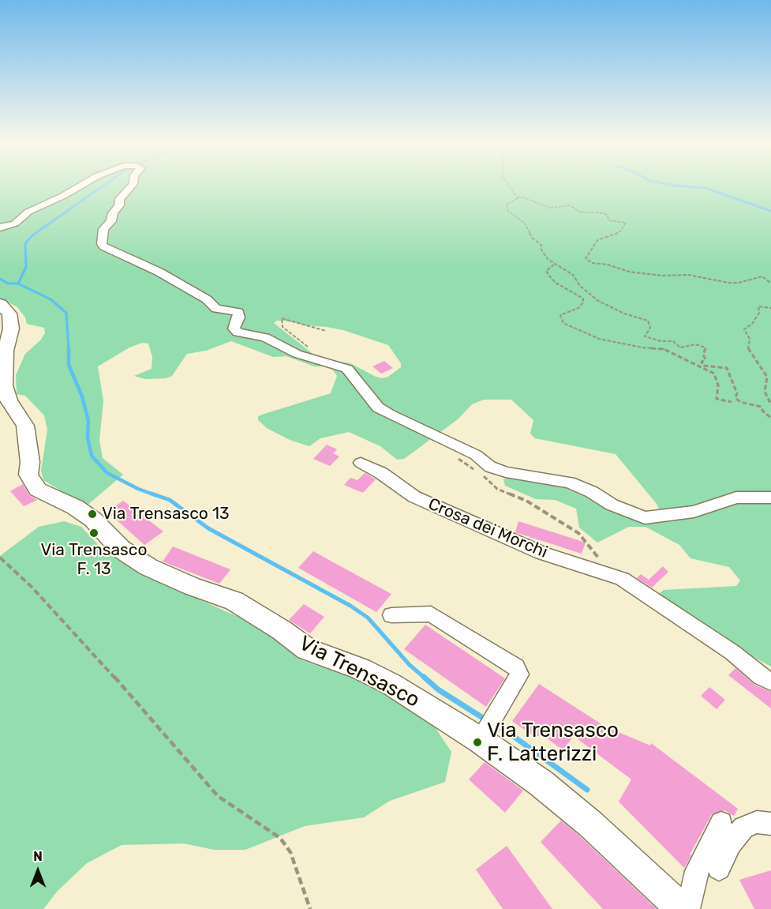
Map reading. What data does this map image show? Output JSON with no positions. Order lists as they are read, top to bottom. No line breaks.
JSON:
{"streets":{"main road":["Via Trensasco"],"street":["Crosa dei Morchi"]},"places":["Via Trensasco 13","Via Trensasco F. 13","Via Trensasco F. Latterizzi"],"north":"top"}
